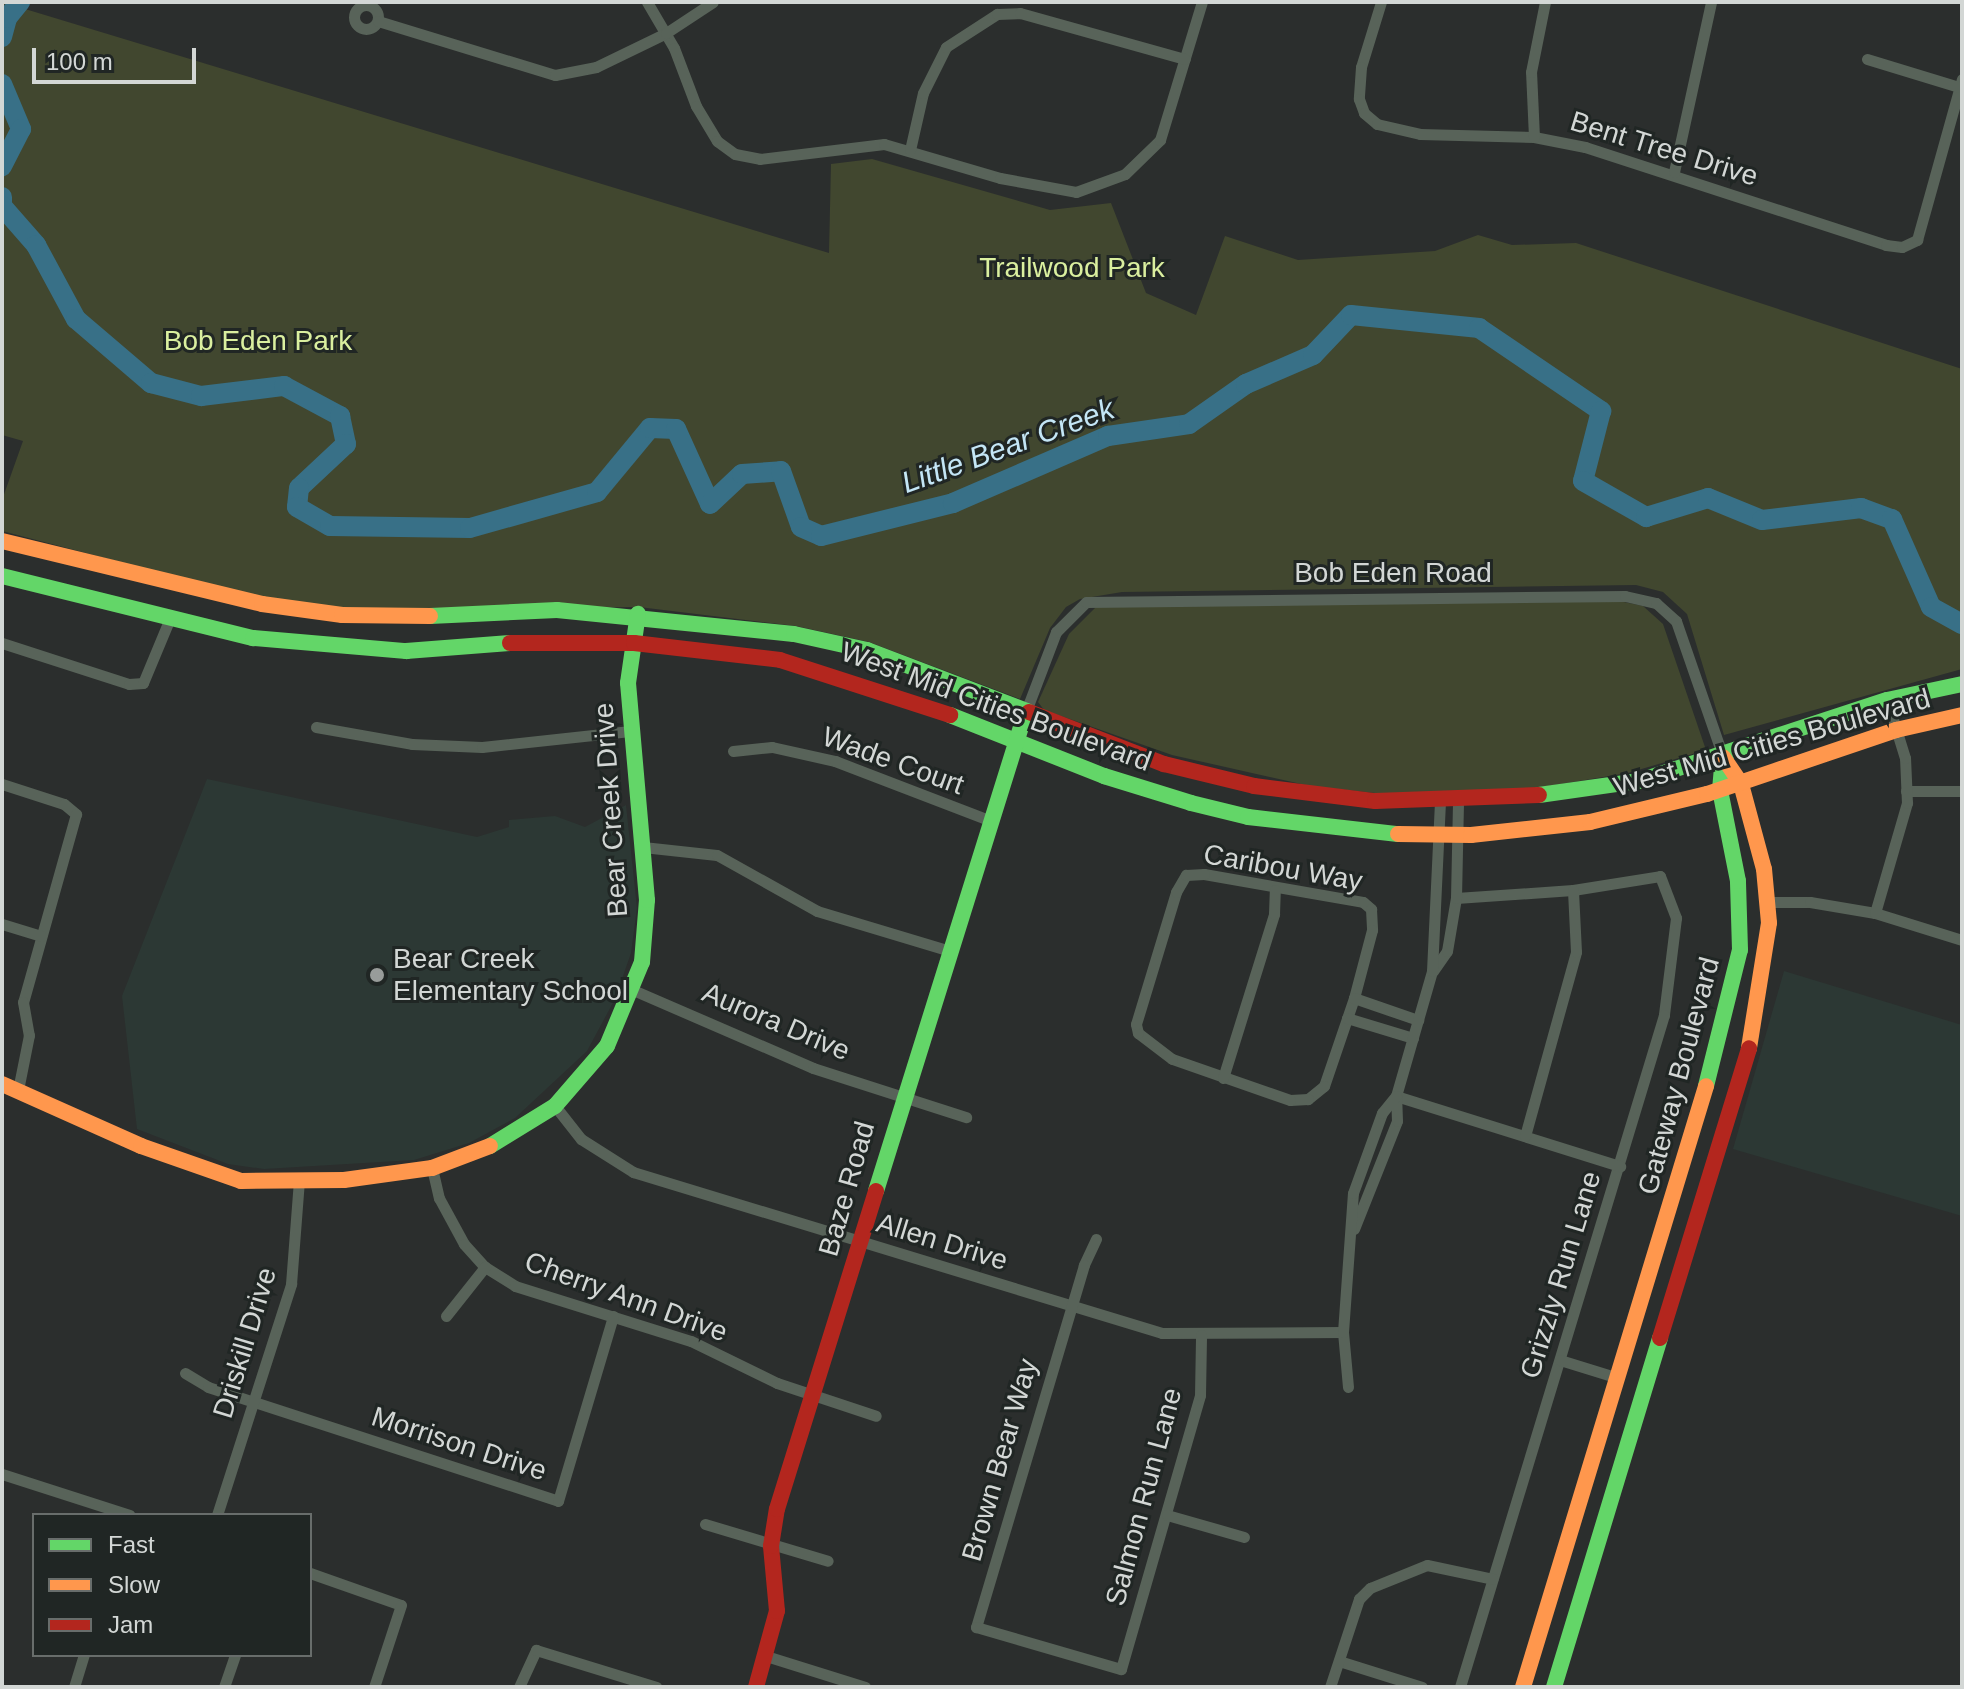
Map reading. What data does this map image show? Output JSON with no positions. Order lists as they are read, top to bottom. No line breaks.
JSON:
{"streets":{"street":["Bent Tree Drive","Bob Eden Road","West Mid Cities Boulevard","Wade Court","Bear Creek Drive","Caribou Way","Aurora Drive","Gateway Boulevard","Baze Road","Allen Drive","Grizzly Run Lane","Cherry Ann Drive","Driskill Drive","Morrison Drive","Brown Bear Way","Salmon Run Lane"]},"crossings":[["Bob Eden Road","West Mid Cities Boulevard"],["Bob Eden Road","Gateway Boulevard"],["Bob Eden Road","Baze Road"],["West Mid Cities Boulevard","Bear Creek Drive"],["West Mid Cities Boulevard","Gateway Boulevard"],["West Mid Cities Boulevard","Baze Road"],["Wade Court","Baze Road"],["Bear Creek Drive","Aurora Drive"],["Bear Creek Drive","Allen Drive"],["Bear Creek Drive","Cherry Ann Drive"],["Bear Creek Drive","Driskill Drive"],["Aurora Drive","Baze Road"],["Baze Road","Allen Drive"],["Baze Road","Cherry Ann Drive"],["Allen Drive","Brown Bear Way"],["Allen Drive","Salmon Run Lane"],["Cherry Ann Drive","Morrison Drive"],["Driskill Drive","Morrison Drive"],["Brown Bear Way","Salmon Run Lane"]],"water":["Little Bear Creek"],"parks":["Trailwood Park","Bob Eden Park"],"places":["Bear Creek Elementary School"],"legend":["Fast","Slow","Jam"],"scale_bar":"100 m"}
